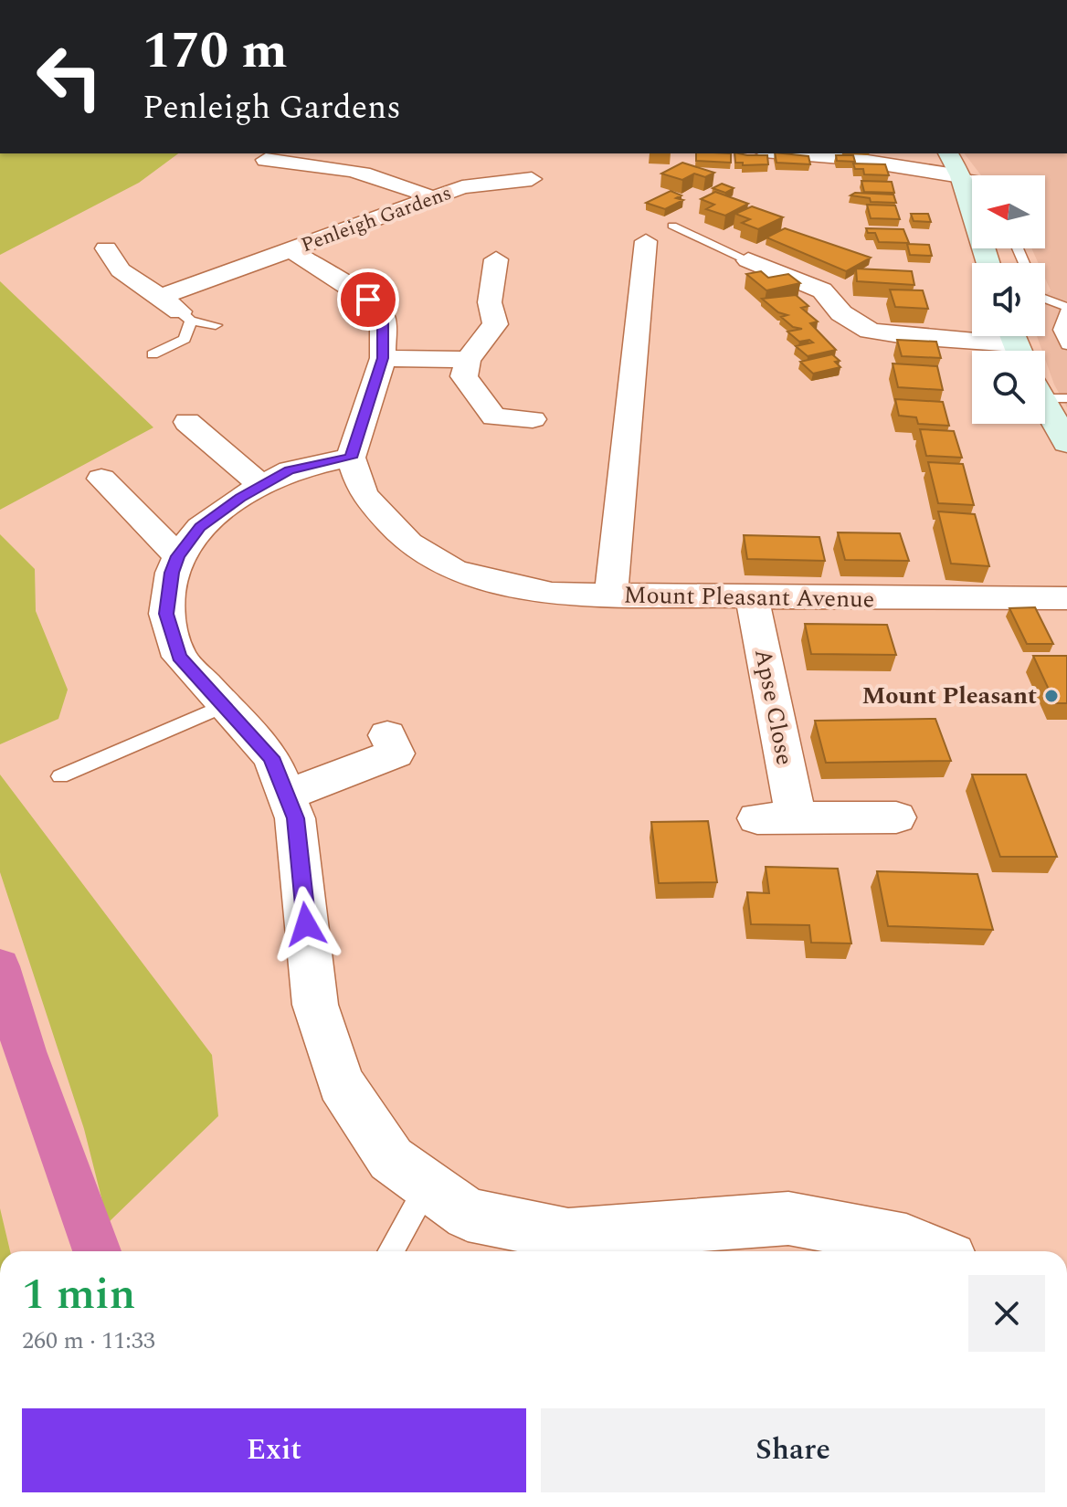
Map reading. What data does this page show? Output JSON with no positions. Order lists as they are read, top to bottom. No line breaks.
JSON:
{"streets":{"street":["Penleigh Gardens","Mount Pleasant Avenue","Apse Close"]},"crossings":[["Mount Pleasant Avenue","Apse Close"]],"places":["Mount Pleasant"],"north":"left","page":{"turn":["170 m","Penleigh Gardens"],"heading":["1 min","260 m · 11:33"],"buttons":["Exit","Share"]}}
